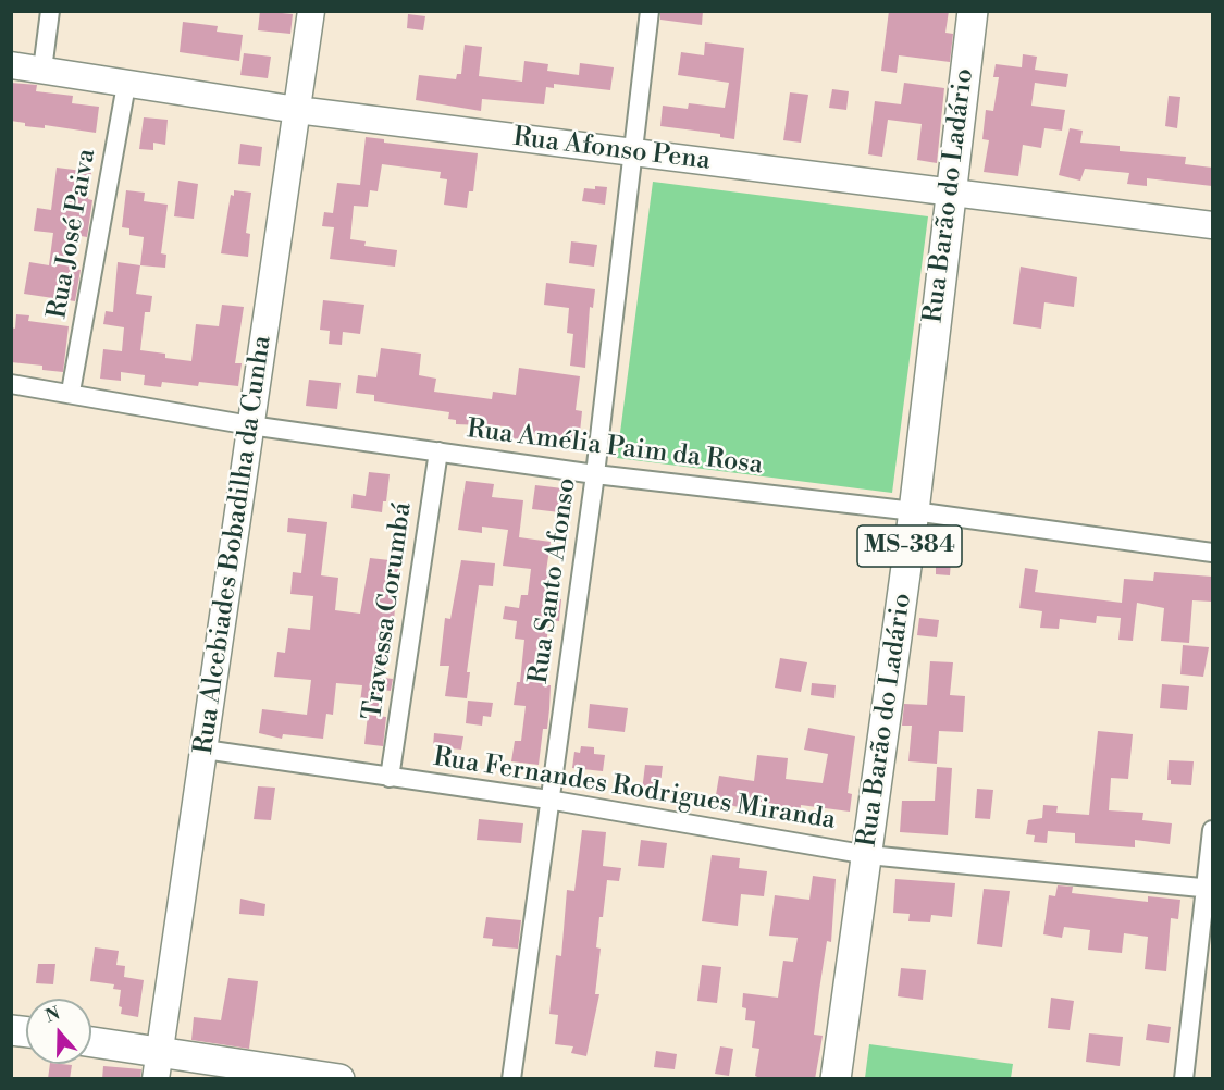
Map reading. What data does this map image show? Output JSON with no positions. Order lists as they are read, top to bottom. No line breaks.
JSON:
{"streets":{"main road":["Rua Barão do Ladário","MS-384"],"street":["Rua Afonso Pena","Rua José Paiva","Rua Amélia Paim da Rosa","Rua Alcebiades Bobadilha da Cunha","Rua Santo Afonso","Travessa Corumbá","Rua Fernandes Rodrigues Miranda"]},"crossings":[["Rua Afonso Pena","Rua Barão do Ladário"],["Rua Afonso Pena","Rua José Paiva"],["Rua Afonso Pena","Rua Alcebiades Bobadilha da Cunha"],["Rua Afonso Pena","Rua Santo Afonso"],["Rua Barão do Ladário","Rua Amélia Paim da Rosa"],["Rua Barão do Ladário","Rua Fernandes Rodrigues Miranda"],["Rua José Paiva","Rua Amélia Paim da Rosa"],["Rua Amélia Paim da Rosa","Rua Alcebiades Bobadilha da Cunha"],["Rua Amélia Paim da Rosa","Rua Santo Afonso"],["Rua Amélia Paim da Rosa","Travessa Corumbá"],["Rua Alcebiades Bobadilha da Cunha","Rua Fernandes Rodrigues Miranda"],["Rua Santo Afonso","Rua Fernandes Rodrigues Miranda"],["Travessa Corumbá","Rua Fernandes Rodrigues Miranda"]],"north":"top"}
